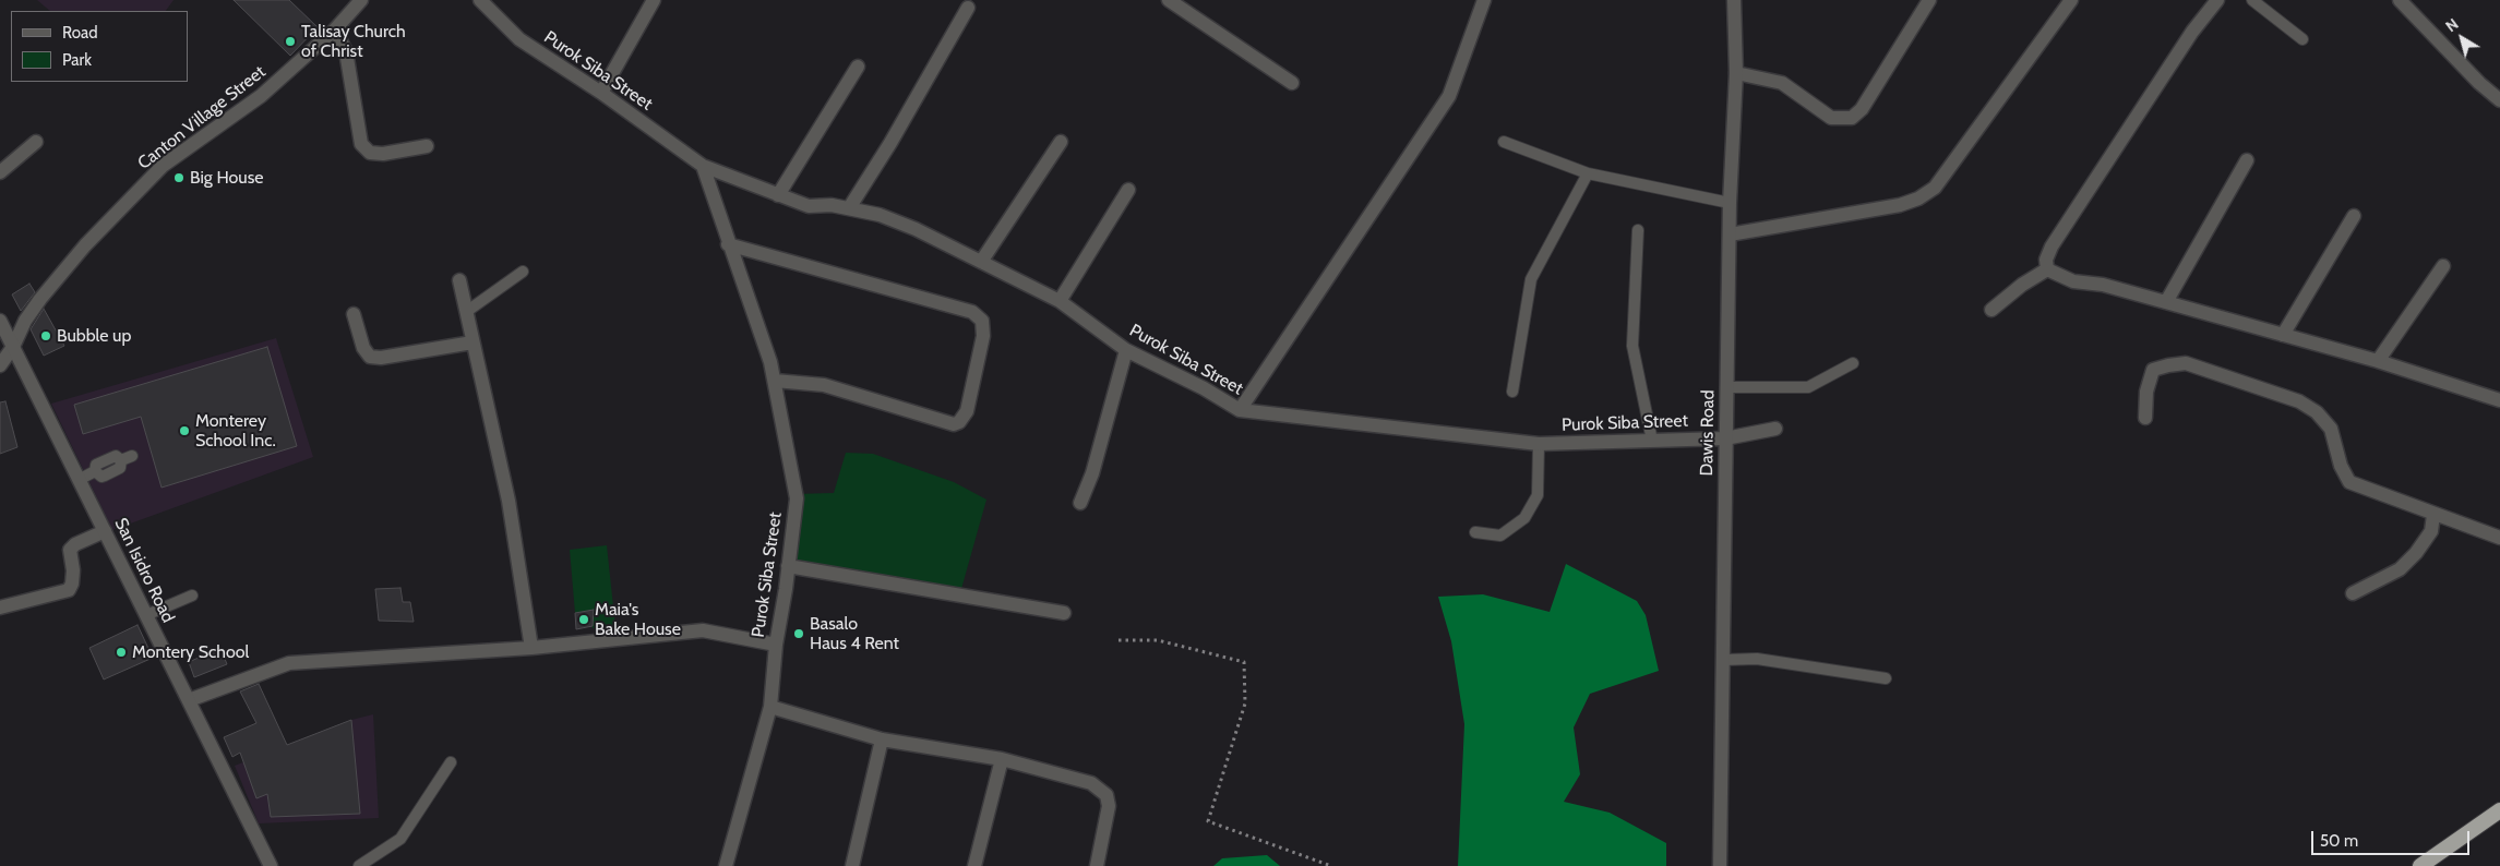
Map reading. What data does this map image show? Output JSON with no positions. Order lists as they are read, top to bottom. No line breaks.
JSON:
{"streets":{"street":["Purok Siba Street","Canton Village Street","Dawis Road","San Isidro Road"]},"crossings":[["Purok Siba Street","Dawis Road"],["Canton Village Street","San Isidro Road"]],"places":["Talisay Church of Christ","Big House","Bubble up","Monterey School Inc.","Maia's Bake House","Basalo Haus 4 Rent","Montery School"],"legend":["Road","Park"],"scale_bar":"50 m","north":"top left"}
